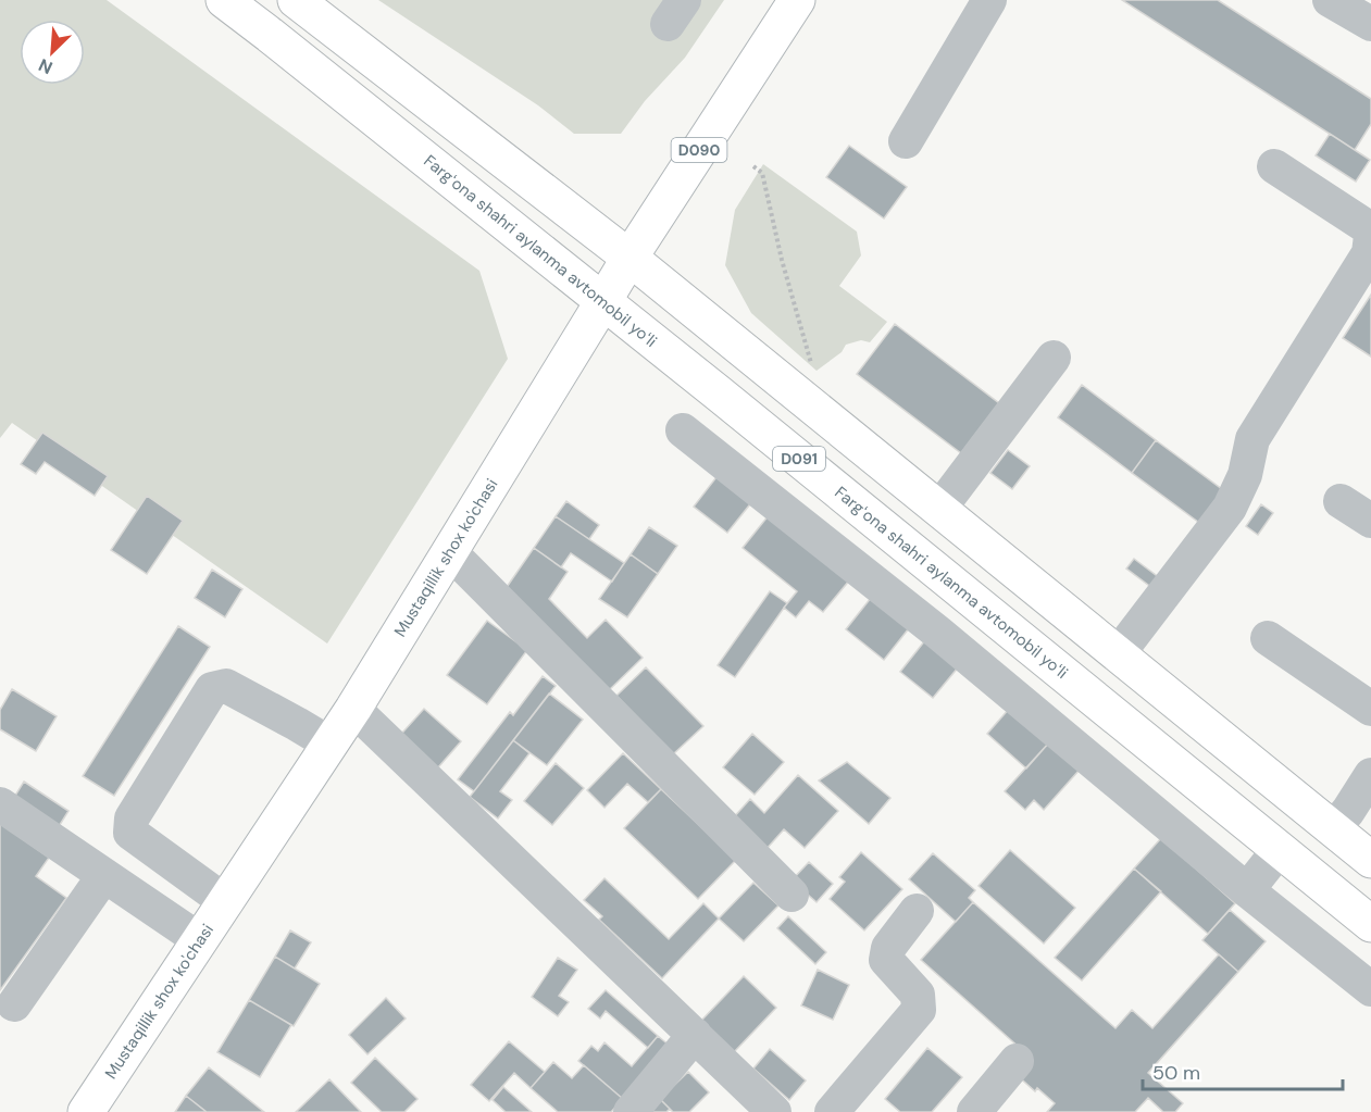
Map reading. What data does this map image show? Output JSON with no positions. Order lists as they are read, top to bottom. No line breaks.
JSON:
{"streets":{"main road":["D090","Fargʻona shahri aylanma avtomobil yoʻli","D091","Mustaqillik shox ko'chasi"]},"crossings":[["Fargʻona shahri aylanma avtomobil yoʻli","Mustaqillik shox ko'chasi"],["D091","Mustaqillik shox ko'chasi"]],"scale_bar":"50 m","north":"bottom left"}
